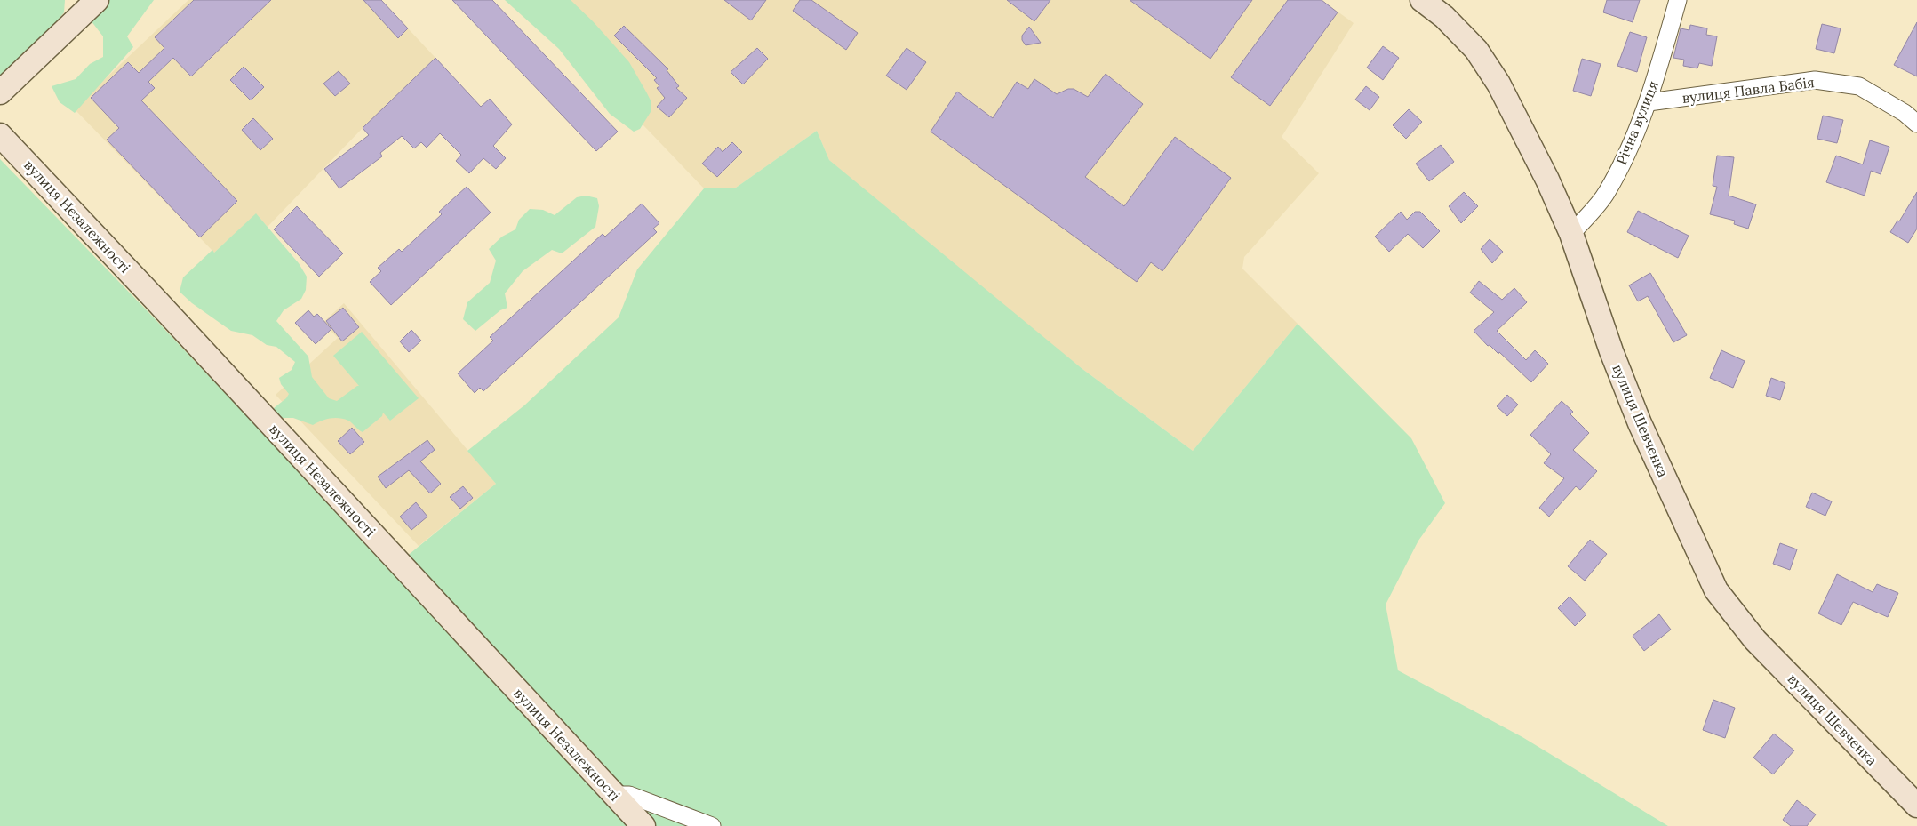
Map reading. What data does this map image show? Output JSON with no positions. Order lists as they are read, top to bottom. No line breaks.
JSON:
{"streets":{"street":["вулиця Павла Бабія","Річна вулиця","вулиця Незалежності","вулиця Шевченка"]},"crossings":[["вулиця Павла Бабія","Річна вулиця"],["Річна вулиця","вулиця Шевченка"]]}
